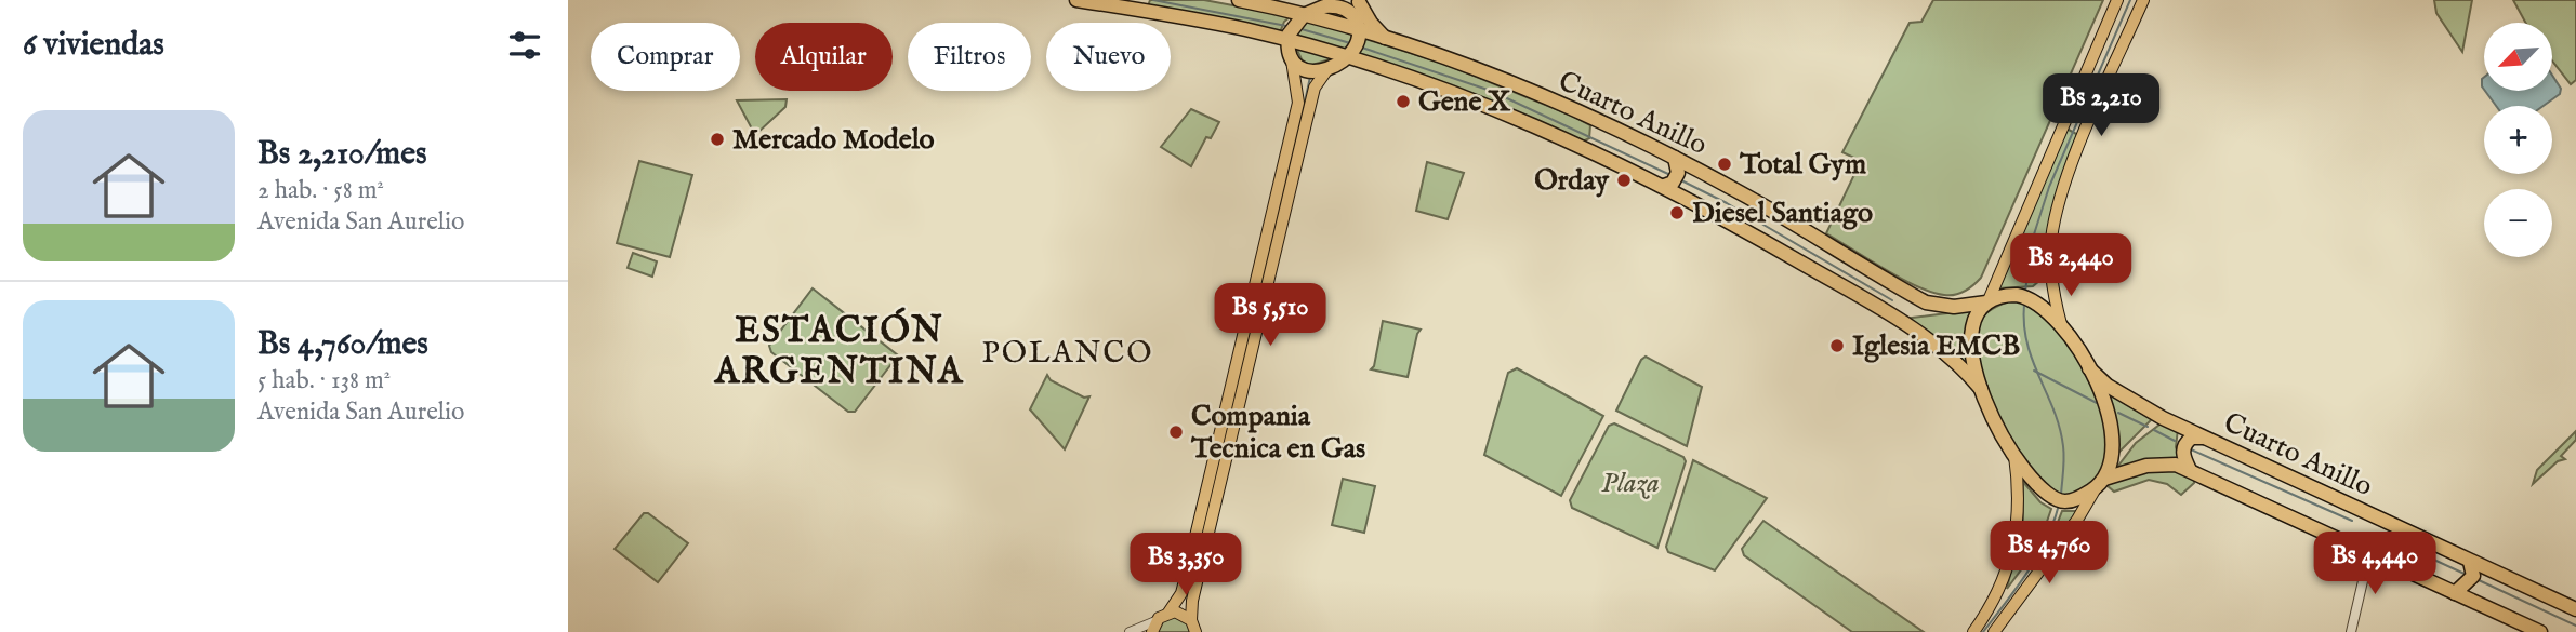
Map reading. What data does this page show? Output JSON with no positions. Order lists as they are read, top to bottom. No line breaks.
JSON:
{"streets":{"highway":["Cuarto Anillo"]},"districts":["ESTACIÓN ARGENTINA","POLANCO"],"parks":["Plaza"],"places":["Gene X","Mercado Modelo","Total Gym","Orday","Diesel Santiago","Iglesia EMCB","Compania Tecnica en Gas"],"north":"bottom left","page":{"heading":"6 viviendas","map_buttons":["+","−"],"chip":["Comprar","Alquilar","Filtros","Nuevo"],"price":["Bs 2,210","Bs 2,440","Bs 5,510","Bs 4,760","Bs 4,440","Bs 3,350"],"list":[{"name":"Bs 2,210/mes","note":"2 hab. · 58 m² · Avenida San Aurelio"},{"name":"Bs 4,760/mes","note":"5 hab. · 138 m² · Avenida San Aurelio"}]}}
